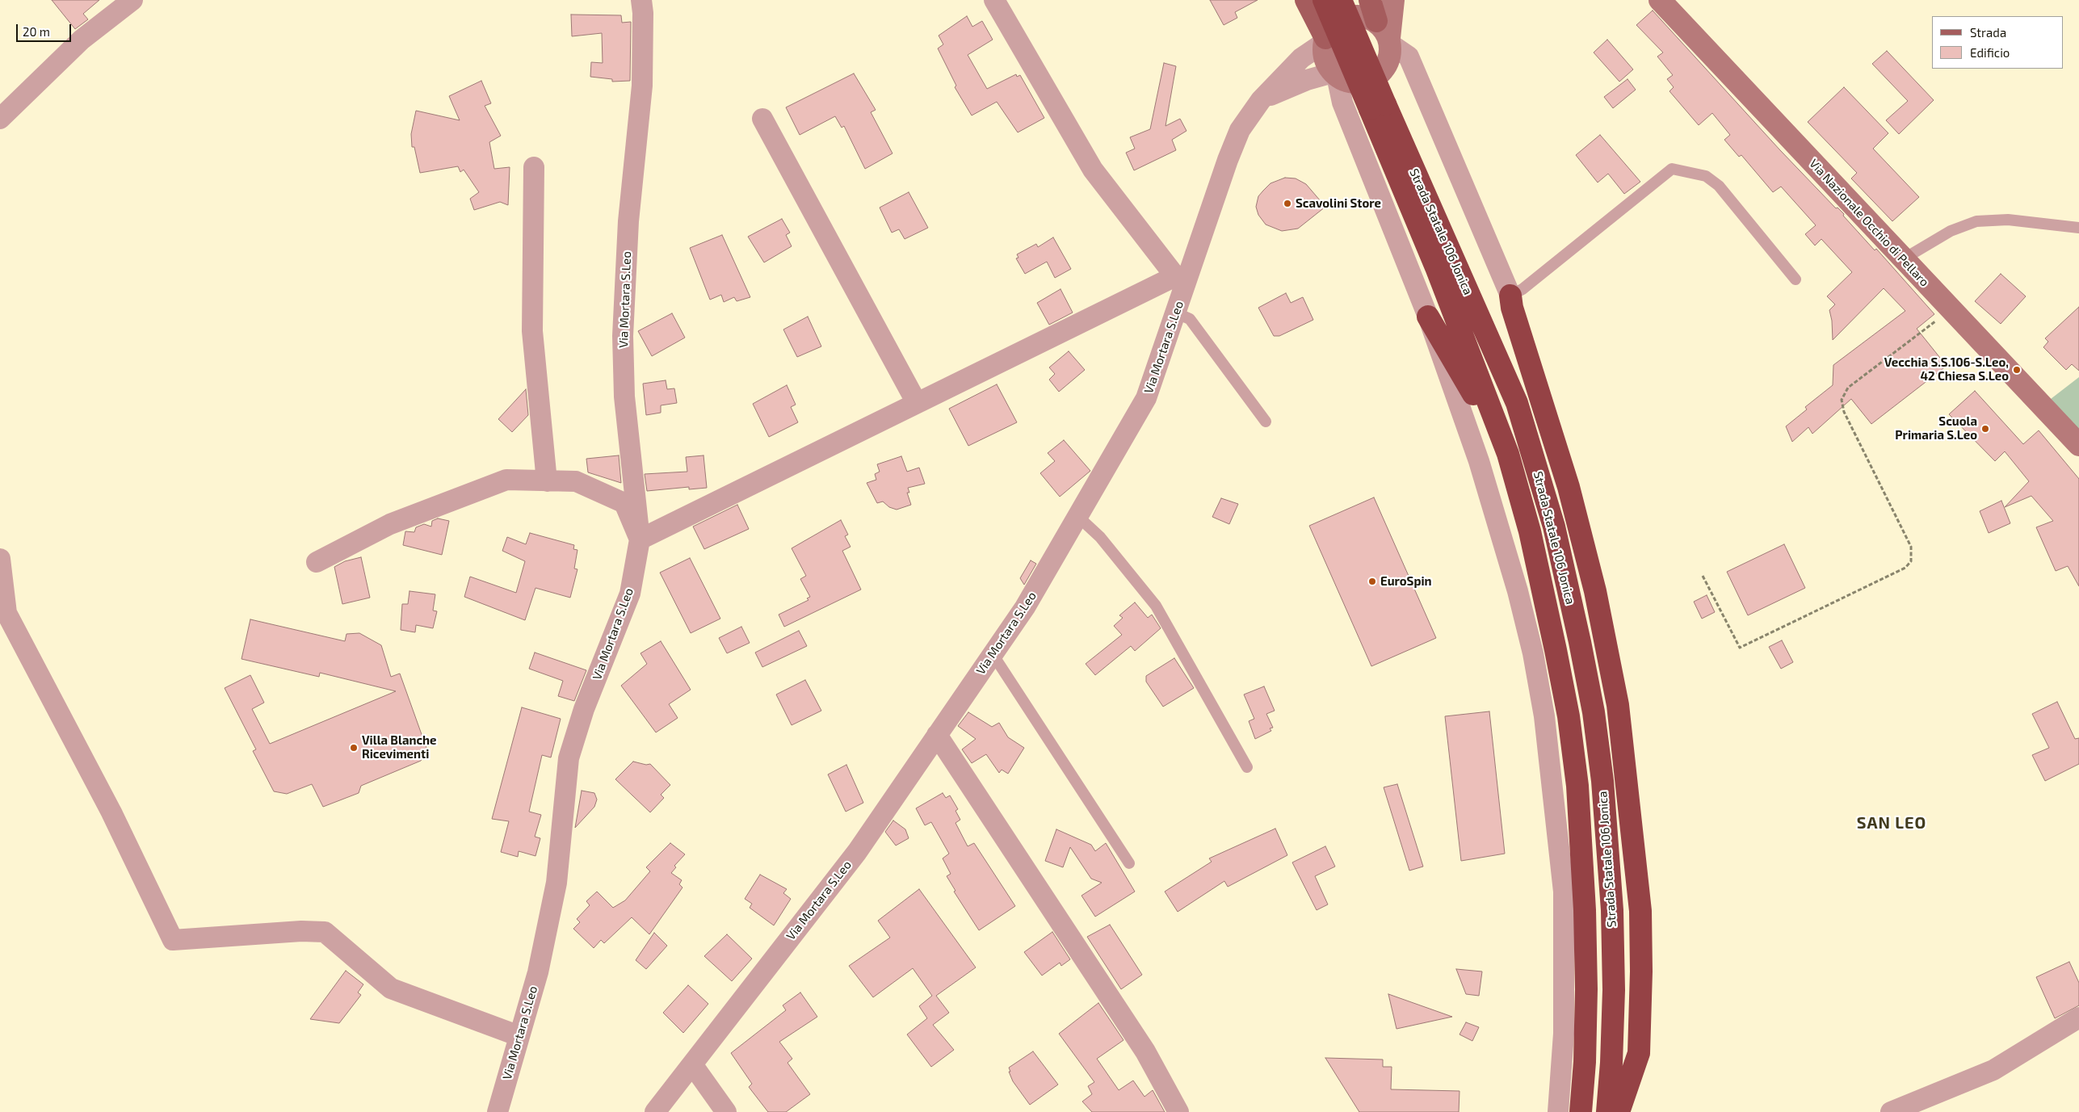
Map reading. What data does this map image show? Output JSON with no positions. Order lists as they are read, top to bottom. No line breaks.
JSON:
{"streets":{"highway":["Strada Statale 106 Jonica"],"street":["Via Nazionale Occhio di Pellaro","Via Mortara S.Leo"]},"districts":["SAN LEO"],"places":["Scavolini Store","Vecchia S.S.106-S.Leo, 42 Chiesa S.Leo","Scuola Primaria S.Leo","EuroSpin","Villa Blanche Ricevimenti"],"legend":["Strada","Edificio"],"scale_bar":"20 m"}
